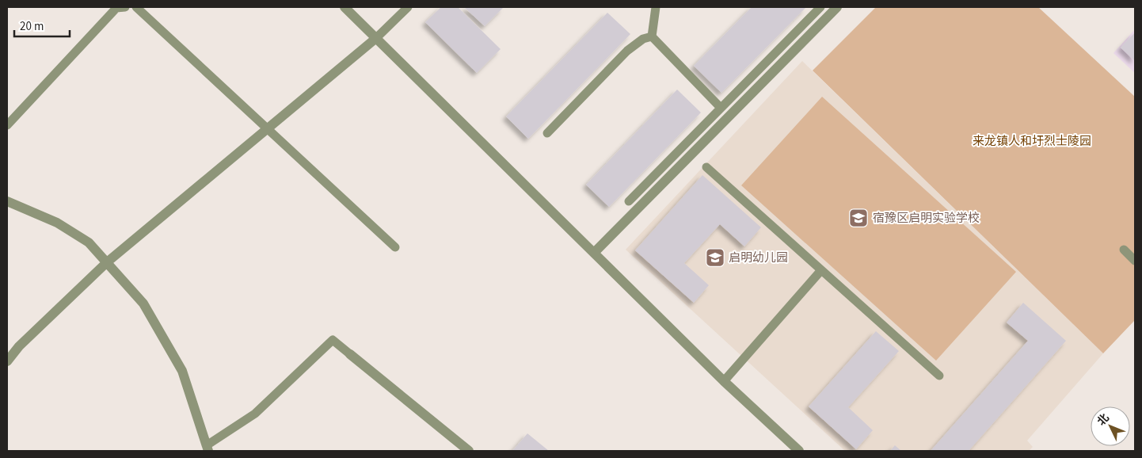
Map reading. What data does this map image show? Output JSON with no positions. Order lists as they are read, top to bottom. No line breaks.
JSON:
{"parks":["来龙镇人和圩烈士陵园"],"places":{"school or university":["宿豫区启明实验学校","启明幼儿园"]},"scale_bar":"20 m","north":"top left"}
